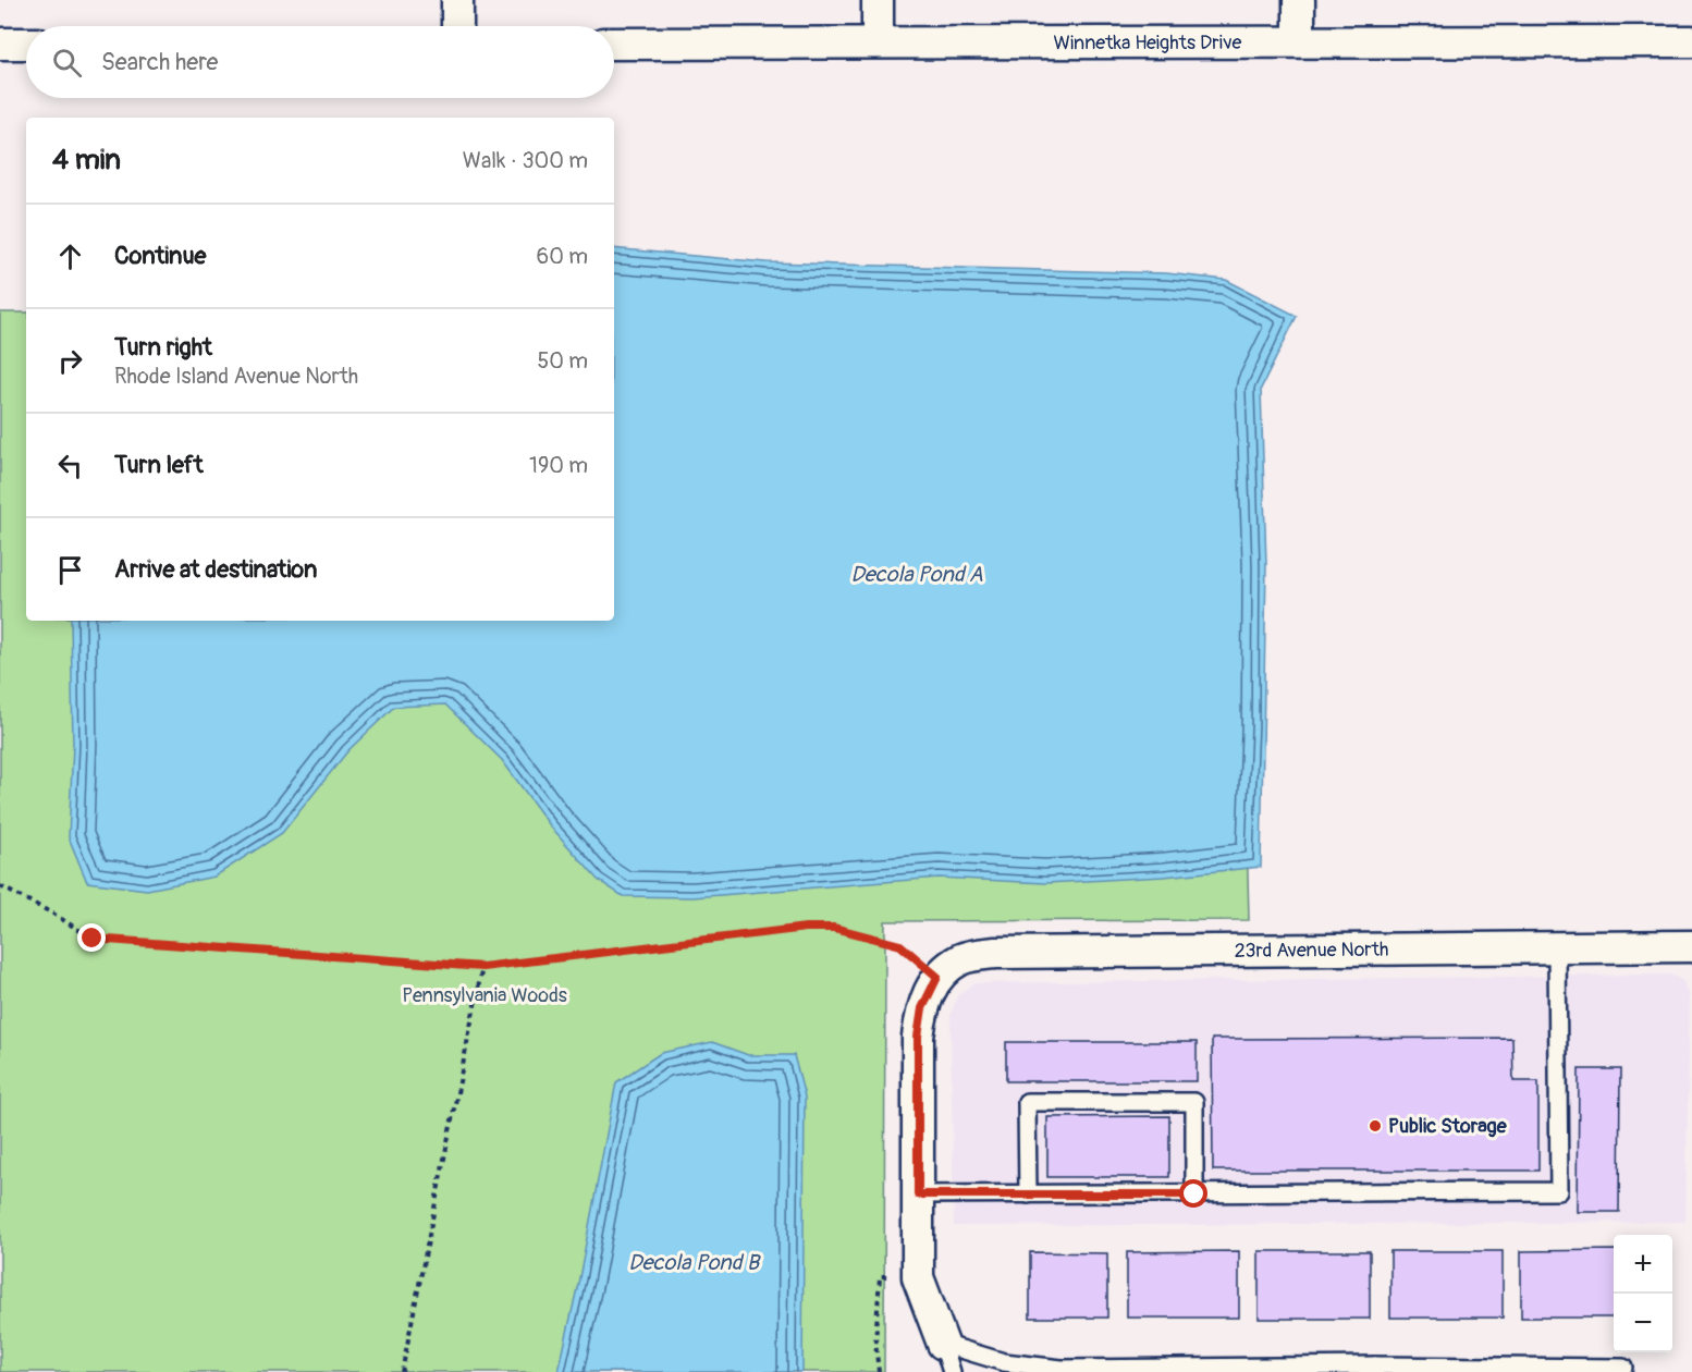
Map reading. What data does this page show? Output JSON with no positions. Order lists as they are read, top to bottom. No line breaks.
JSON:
{"streets":{"street":["Winnetka Heights Drive","23rd Avenue North"]},"water":["Decola Pond A","Decola Pond B"],"parks":["Pennsylvania Woods"],"places":["Public Storage"],"page":{"search":"Search here","heading":["4 min","Walk · 300 m"],"list":[["Continue","60 m"],["Turn right","Rhode Island Avenue North","50 m"],["Turn left","190 m"],"Arrive at destination"],"map_buttons":["+","−"]}}
